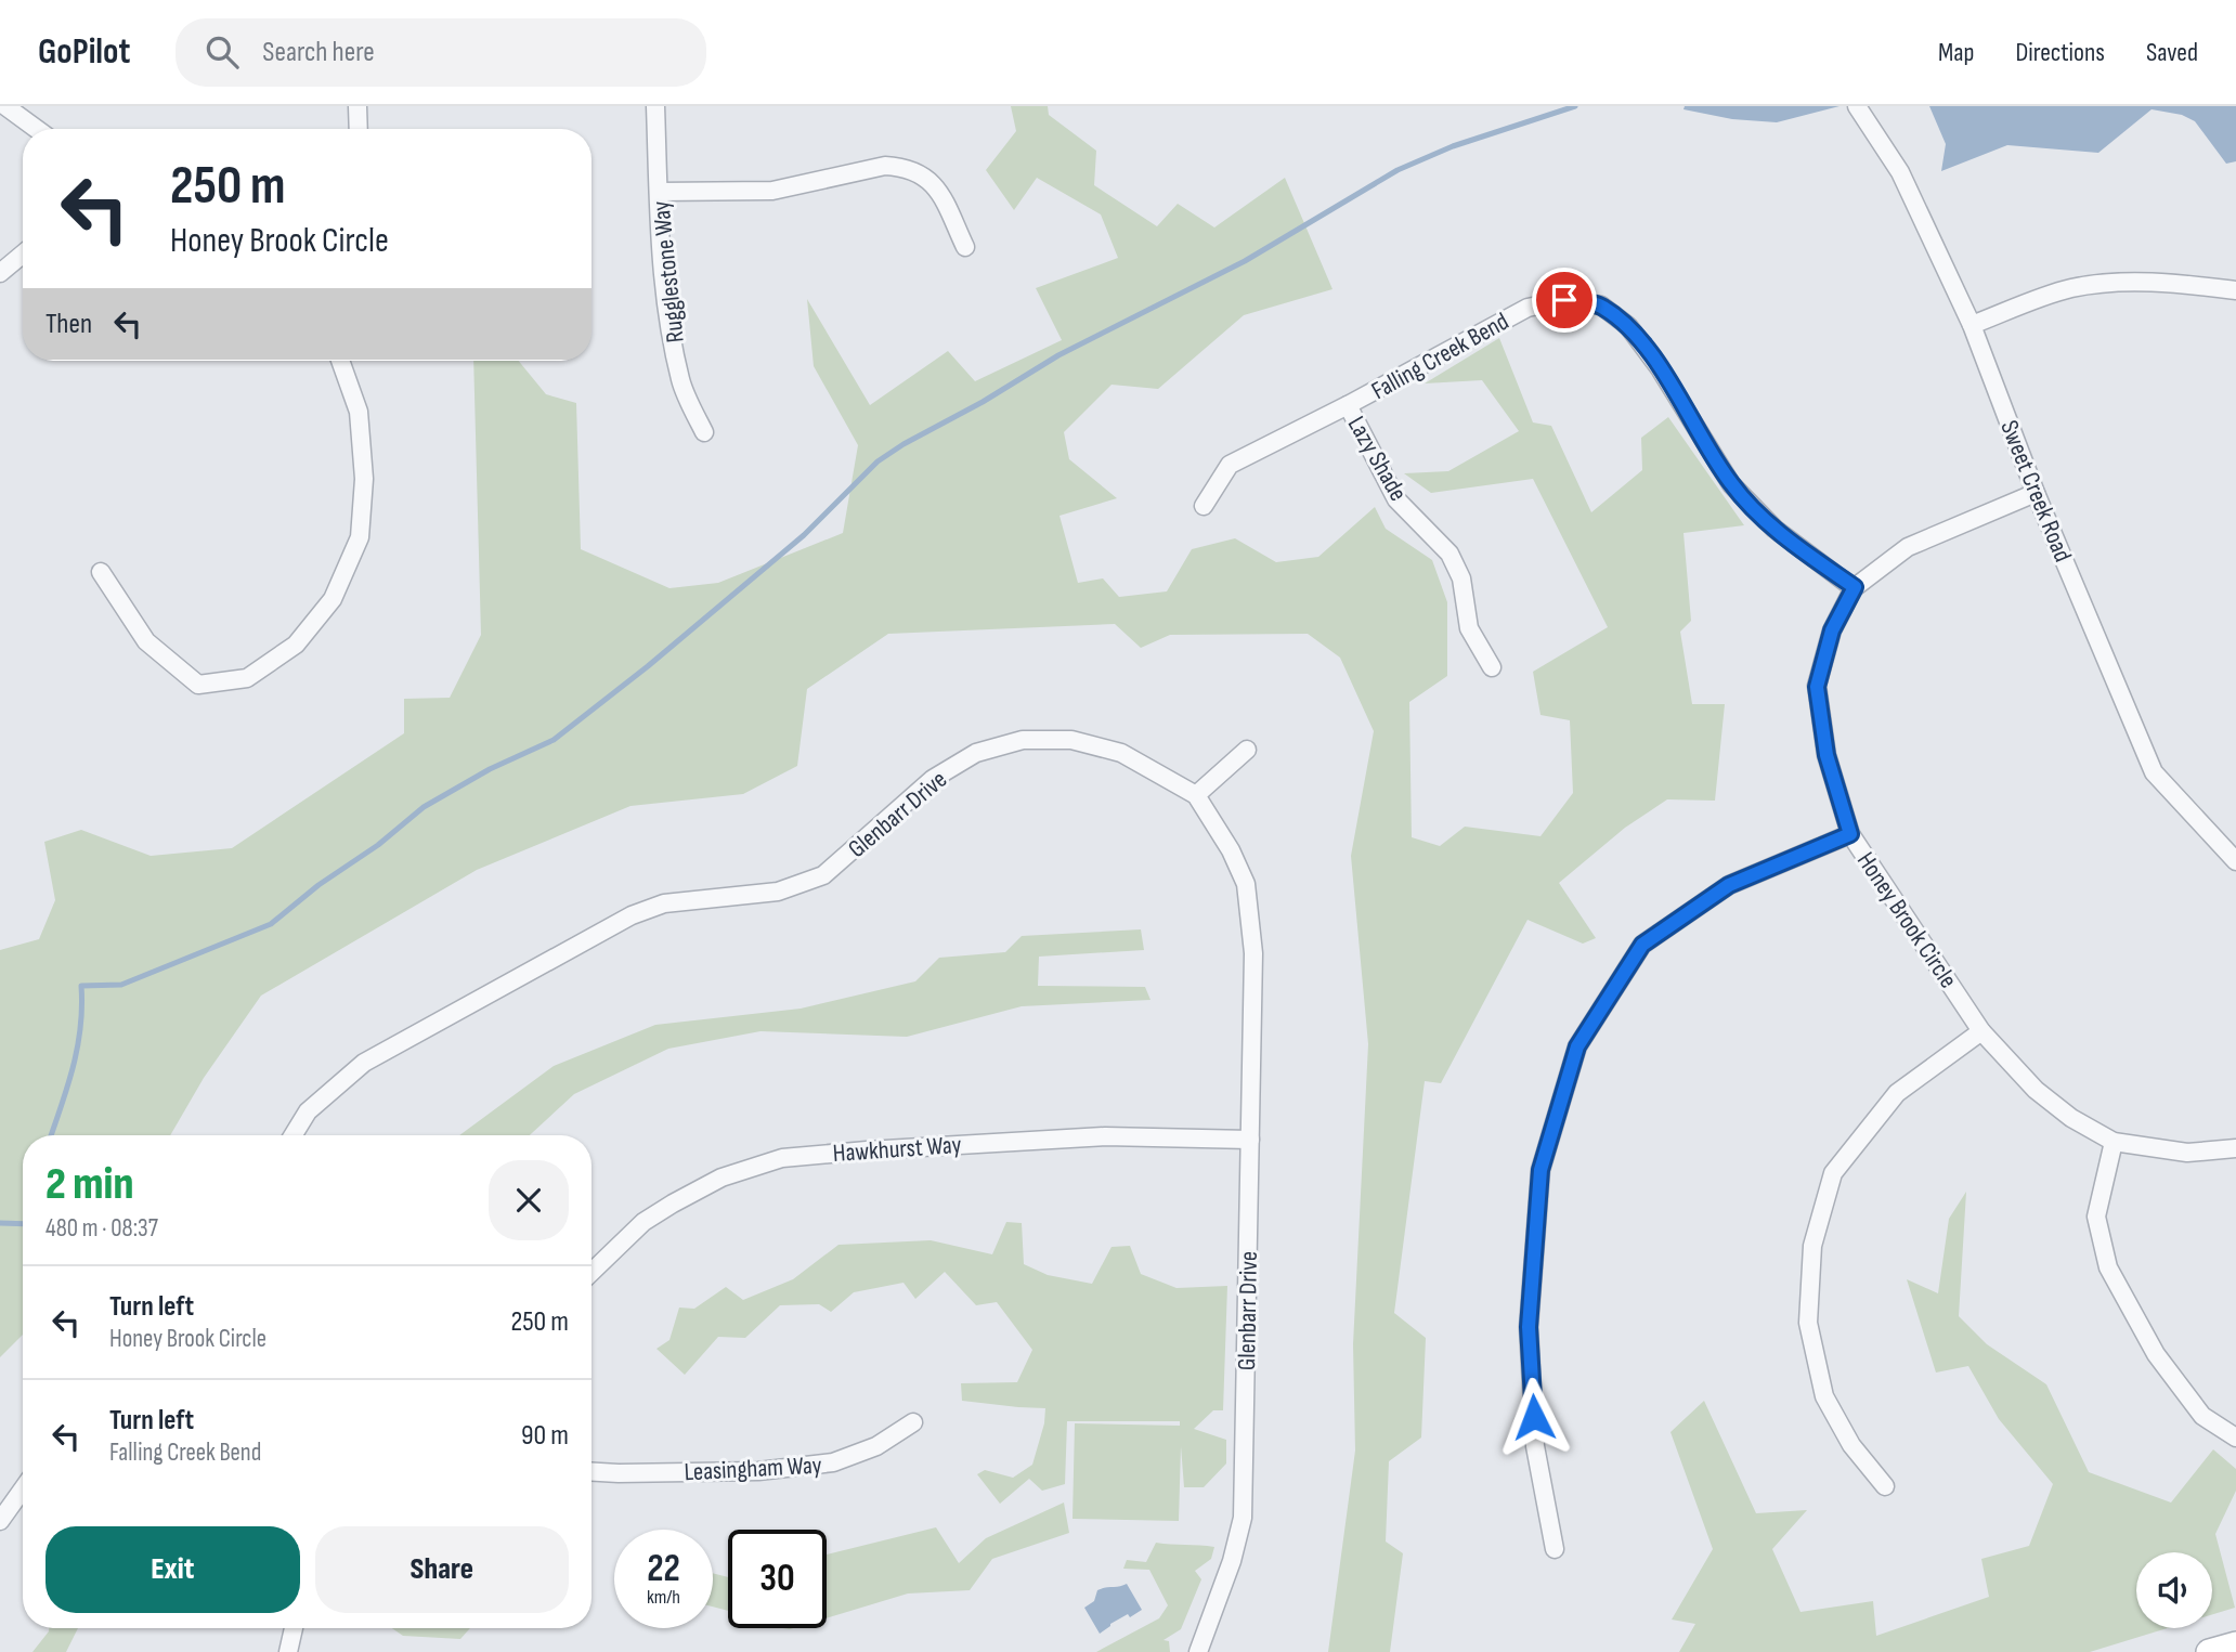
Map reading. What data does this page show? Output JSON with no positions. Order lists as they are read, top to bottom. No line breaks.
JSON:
{"streets":{"street":["Rugglestone Way","Falling Creek Bend","Lazy Shade","Sweet Creek Road","Glenbarr Drive","Honey Brook Circle","Hawkhurst Way","Leasingham Way"]},"crossings":[["Falling Creek Bend","Lazy Shade"],["Falling Creek Bend","Honey Brook Circle"],["Sweet Creek Road","Honey Brook Circle"],["Glenbarr Drive","Hawkhurst Way"]],"page":{"header":"GoPilot","search":"Search here","nav":["Map","Directions","Saved"],"turn":["250 m","Honey Brook Circle"],"then":"Then","heading":["2 min","480 m · 08:37"],"list":[{"name":"Turn left","note":"Honey Brook Circle","value":"250 m"},{"name":"Turn left","note":"Falling Creek Bend","value":"90 m"}],"buttons":["Exit","Share"],"speed":"22 km/h","limit":"30"}}
